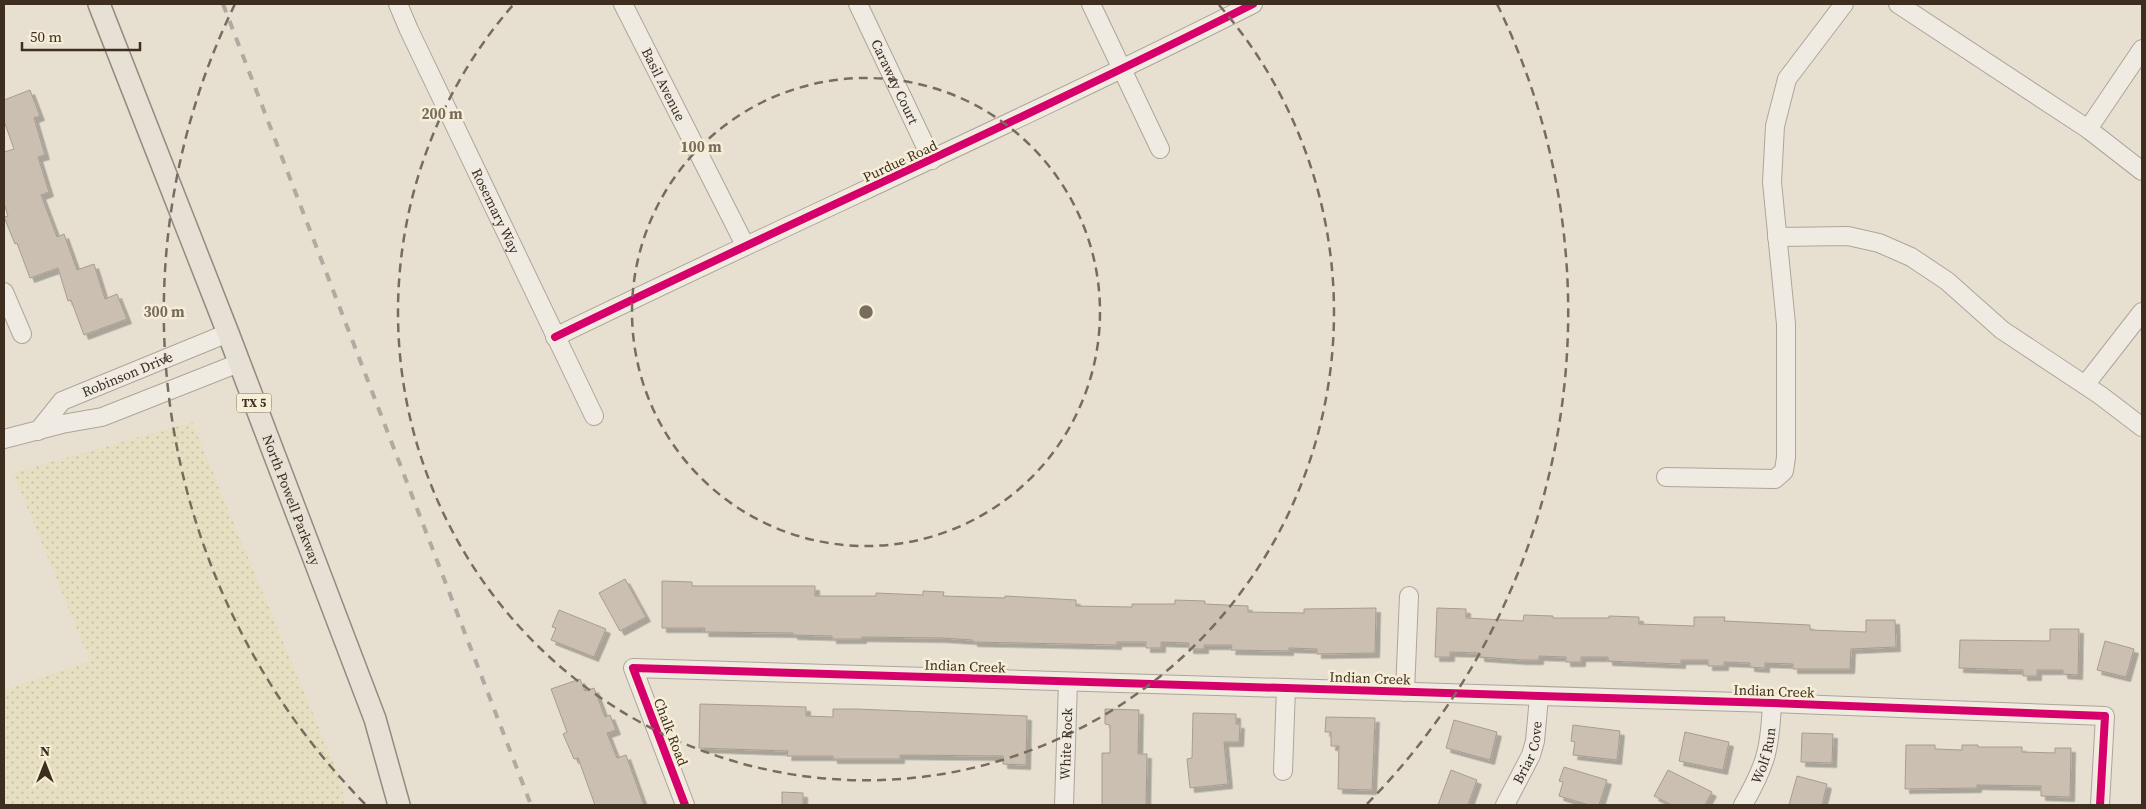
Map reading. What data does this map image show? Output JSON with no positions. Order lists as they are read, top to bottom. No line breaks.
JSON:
{"streets":{"main road":["TX 5","North Powell Parkway"],"street":["Caraway Court","Basil Avenue","Purdue Road","Rosemary Way","Robinson Drive","Indian Creek","Chalk Road","White Rock","Briar Cove","Wolf Run"]},"crossings":[["Caraway Court","Purdue Road"],["Basil Avenue","Purdue Road"],["Purdue Road","Rosemary Way"],["Robinson Drive","North Powell Parkway"],["Indian Creek","Chalk Road"],["Indian Creek","White Rock"],["Indian Creek","Briar Cove"],["Indian Creek","Wolf Run"]],"scale_bar":"50 m","north":"top","rings":["200 m","100 m","300 m"]}
